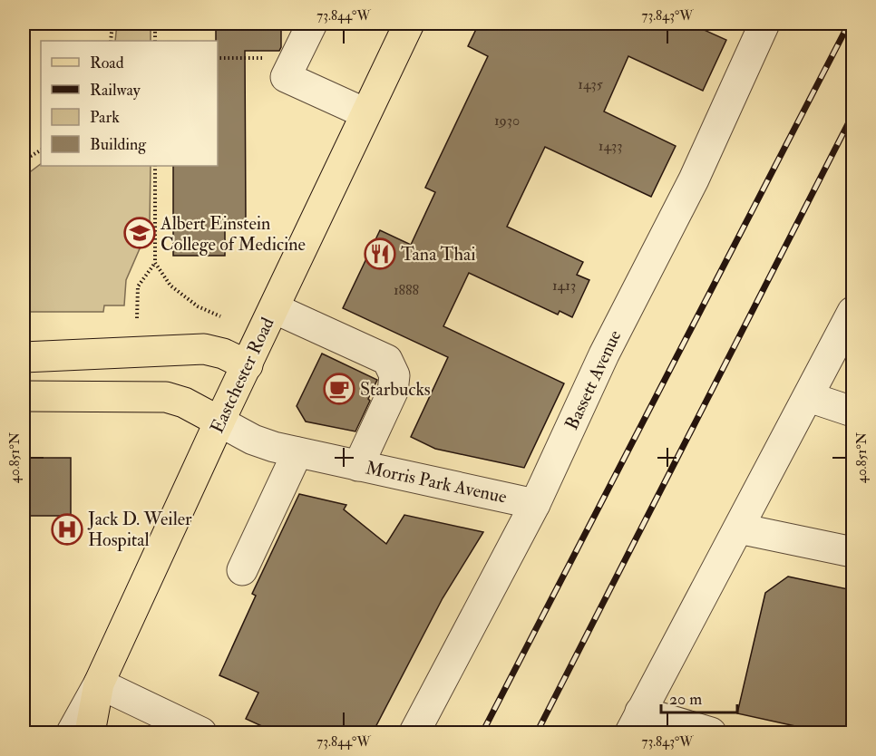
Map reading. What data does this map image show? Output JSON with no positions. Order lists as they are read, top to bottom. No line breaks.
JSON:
{"streets":{"main road":["Eastchester Road","Morris Park Avenue"],"street":["Bassett Avenue"]},"crossings":[["Eastchester Road","Morris Park Avenue"],["Bassett Avenue","Morris Park Avenue"]],"places":{"school or university":["Albert Einstein College of Medicine"],"restaurant":["Tana Thai"],"cafe":["Starbucks"],"hospital":["Jack D. Weiler Hospital"]},"house_numbers":["1435","1930","1433","1413","1888"],"legend":["Road","Railway","Park","Building"],"scale_bar":"20 m","coordinates":["73.844°W","73.843°W","40.851°N"]}
